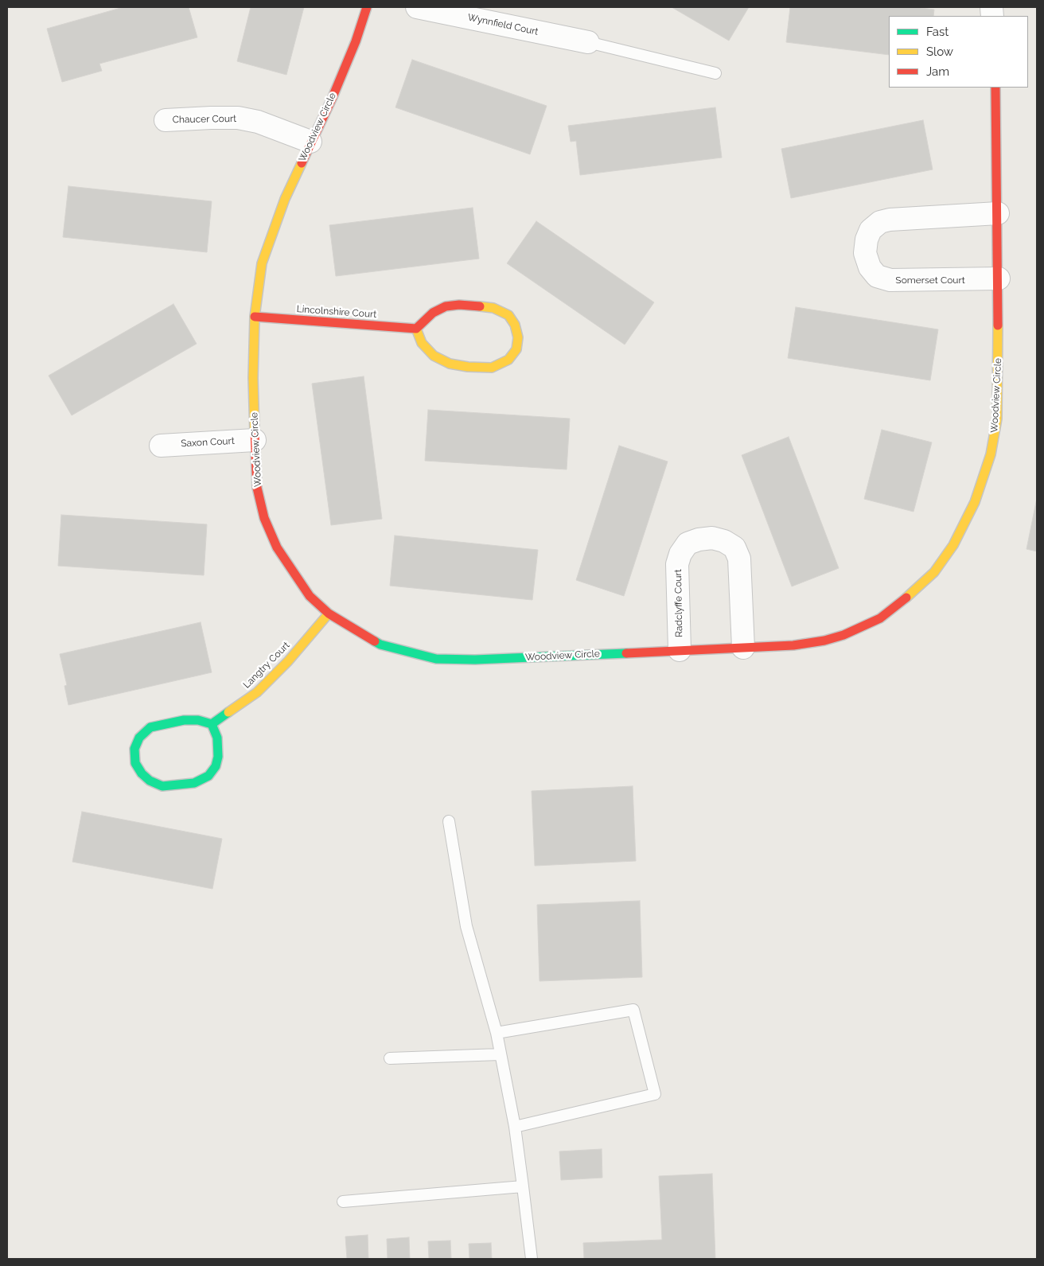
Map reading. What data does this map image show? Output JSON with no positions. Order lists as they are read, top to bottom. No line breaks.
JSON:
{"streets":{"street":["Wynnfield Court","Chaucer Court","Woodview Circle","Somerset Court","Lincolnshire Court","Saxon Court","Radclyffe Court","Langtry Court"]},"crossings":[["Chaucer Court","Woodview Circle"],["Woodview Circle","Somerset Court"],["Woodview Circle","Lincolnshire Court"],["Woodview Circle","Saxon Court"],["Woodview Circle","Radclyffe Court"],["Woodview Circle","Langtry Court"]],"legend":["Fast","Slow","Jam"]}
